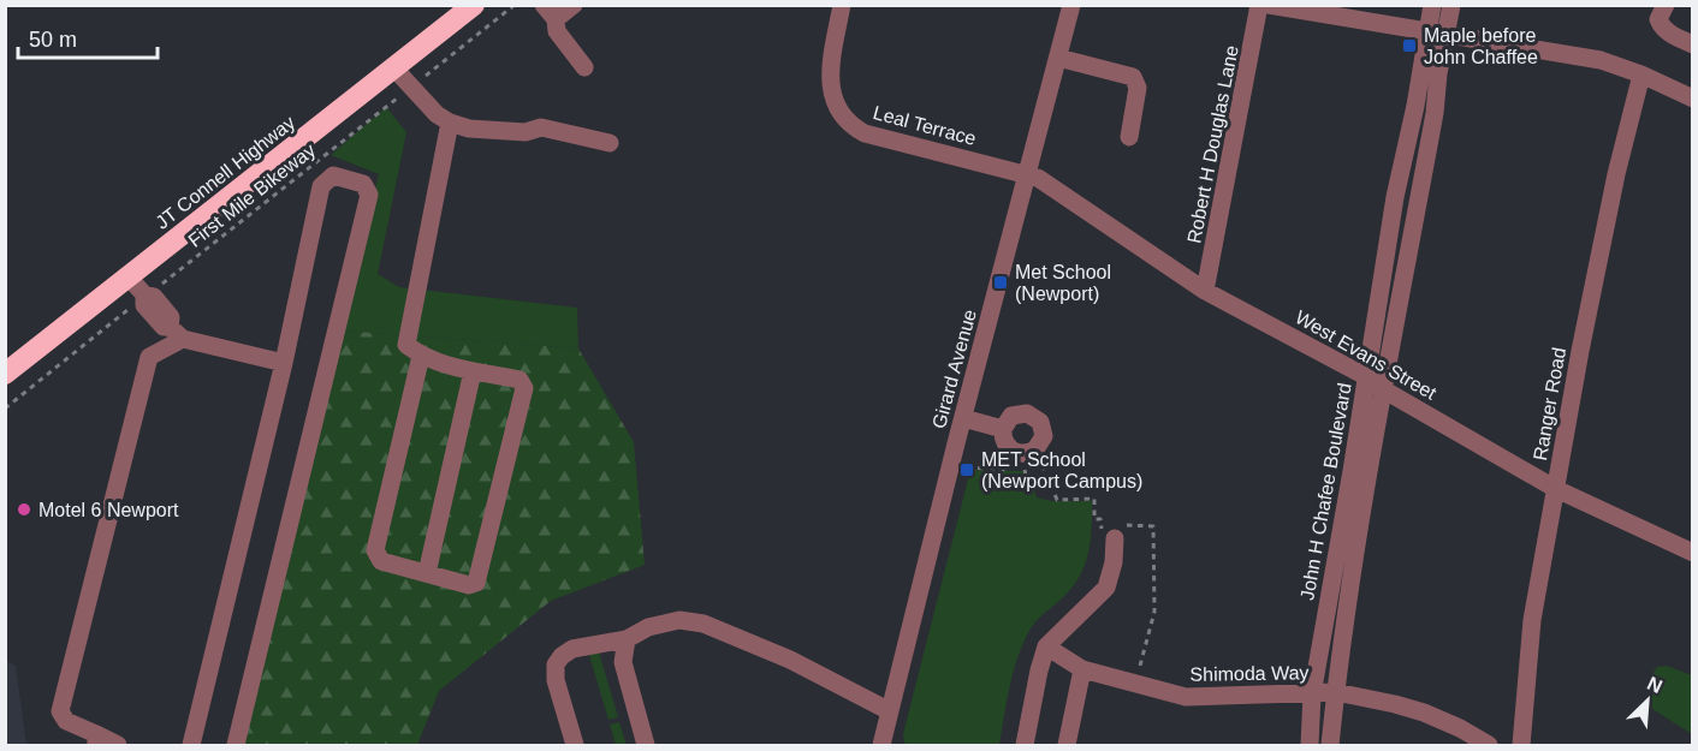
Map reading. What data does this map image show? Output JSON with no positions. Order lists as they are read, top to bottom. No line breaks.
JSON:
{"streets":{"highway":["JT Connell Highway"],"street":["Leal Terrace","Robert H Douglas Lane","West Evans Street","Girard Avenue","Ranger Road","John H Chafee Boulevard","Shimoda Way"],"path":["First Mile Bikeway"]},"crossings":[["Leal Terrace","West Evans Street"],["Leal Terrace","Girard Avenue"],["Robert H Douglas Lane","West Evans Street"],["West Evans Street","Girard Avenue"],["West Evans Street","Ranger Road"],["West Evans Street","John H Chafee Boulevard"],["John H Chafee Boulevard","Shimoda Way"]],"places":{"transit":["Maple before John Chaffee","Met School (Newport)","MET School (Newport Campus)"],"other":["Motel 6 Newport"]},"scale_bar":"50 m","north":"top right"}
